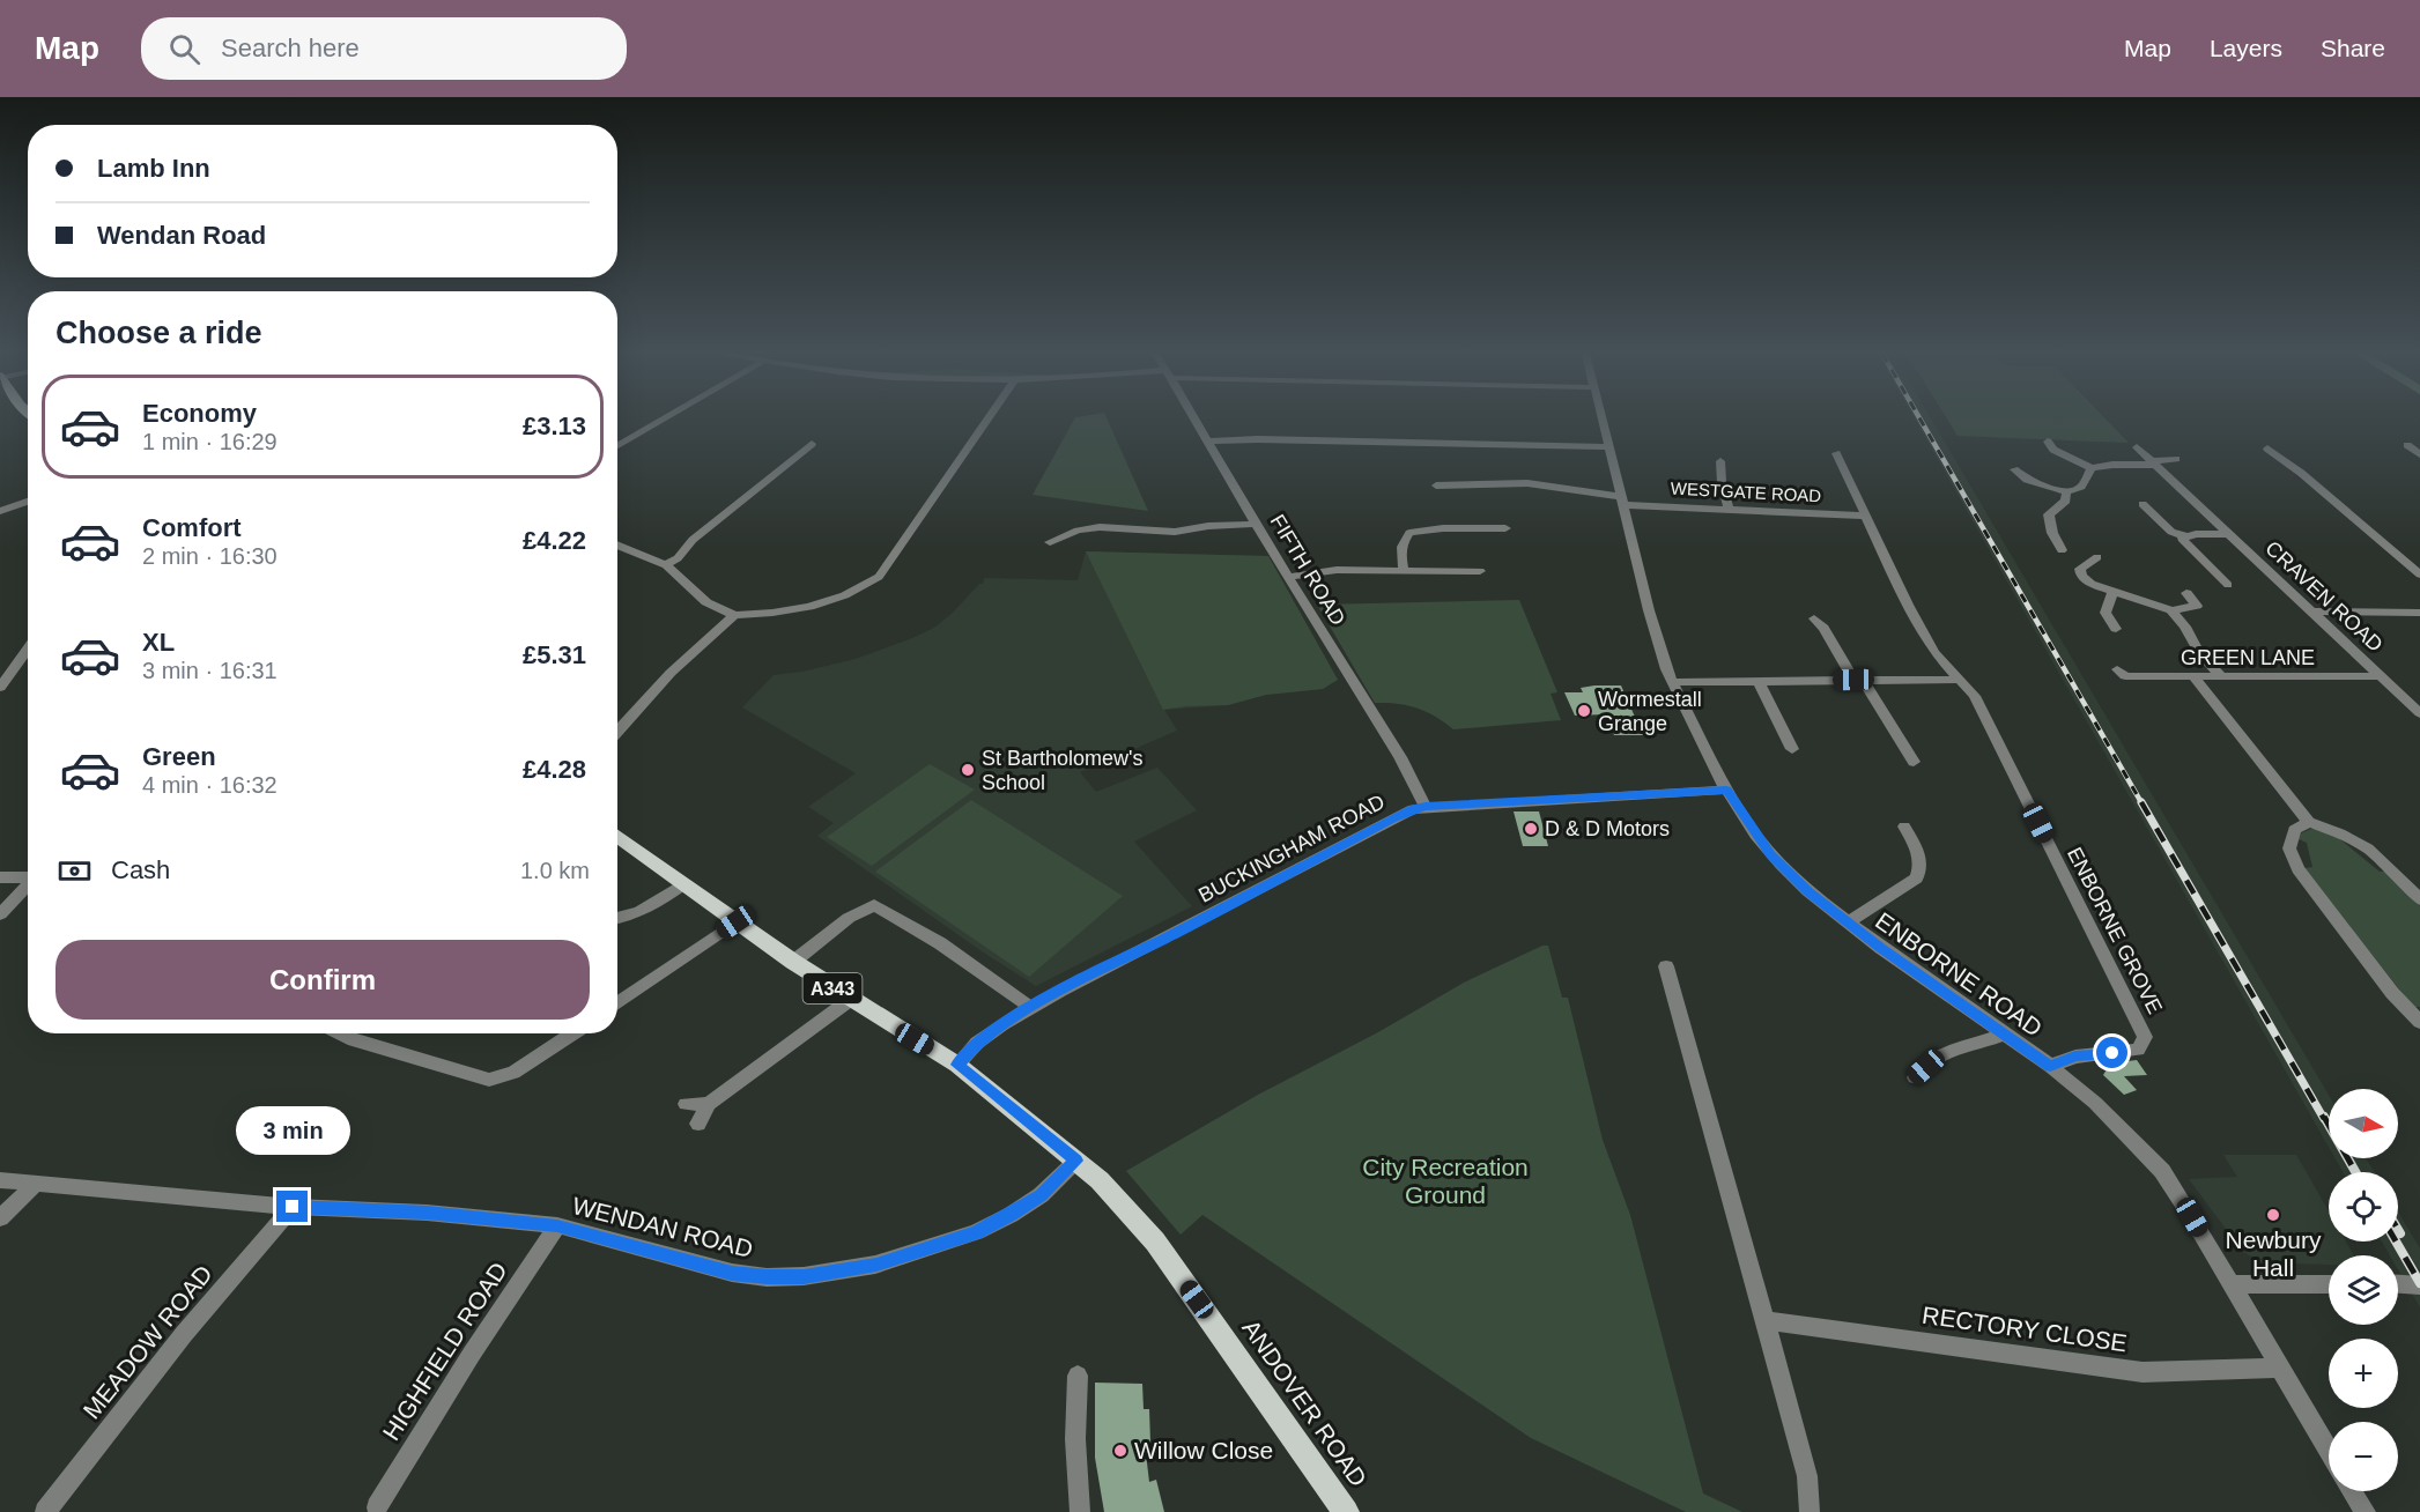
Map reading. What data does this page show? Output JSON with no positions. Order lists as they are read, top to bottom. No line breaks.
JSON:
{"streets":{"main road":["A343","ANDOVER ROAD"],"street":["WESTGATE ROAD","FIFTH ROAD","CRAVEN ROAD","GREEN LANE","BUCKINGHAM ROAD","ENBORNE GROVE","ENBORNE ROAD","WENDAN ROAD","RECTORY CLOSE","MEADOW ROAD","HIGHFIELD ROAD"]},"crossings":[["WESTGATE ROAD","ENBORNE ROAD"],["FIFTH ROAD","BUCKINGHAM ROAD"],["CRAVEN ROAD","GREEN LANE"],["BUCKINGHAM ROAD","ENBORNE ROAD"],["BUCKINGHAM ROAD","ANDOVER ROAD"],["ENBORNE GROVE","ENBORNE ROAD"],["ENBORNE ROAD","RECTORY CLOSE"],["WENDAN ROAD","MEADOW ROAD"],["WENDAN ROAD","HIGHFIELD ROAD"],["WENDAN ROAD","ANDOVER ROAD"]],"parks":["City Recreation Ground"],"places":["Wormestall Grange","St Bartholomew's School","D & D Motors","Newbury Hall","Willow Close"],"north":"right","page":{"header":"Map","search":"Search here","nav":["Map","Layers","Share"],"banner":["Lamb Inn","Wendan Road"],"heading":"Choose a ride","list":[{"name":"Economy","note":"1 min · 16:29","value":"£3.13"},{"name":"Comfort","note":"2 min · 16:30","value":"£4.22"},{"name":"XL","note":"3 min · 16:31","value":"£5.31"},{"name":"Green","note":"4 min · 16:32","value":"£4.28"}],"pay":["Cash","1.0 km"],"buttons":"Confirm","map_buttons":["+","−"],"bubble":"3 min"}}
